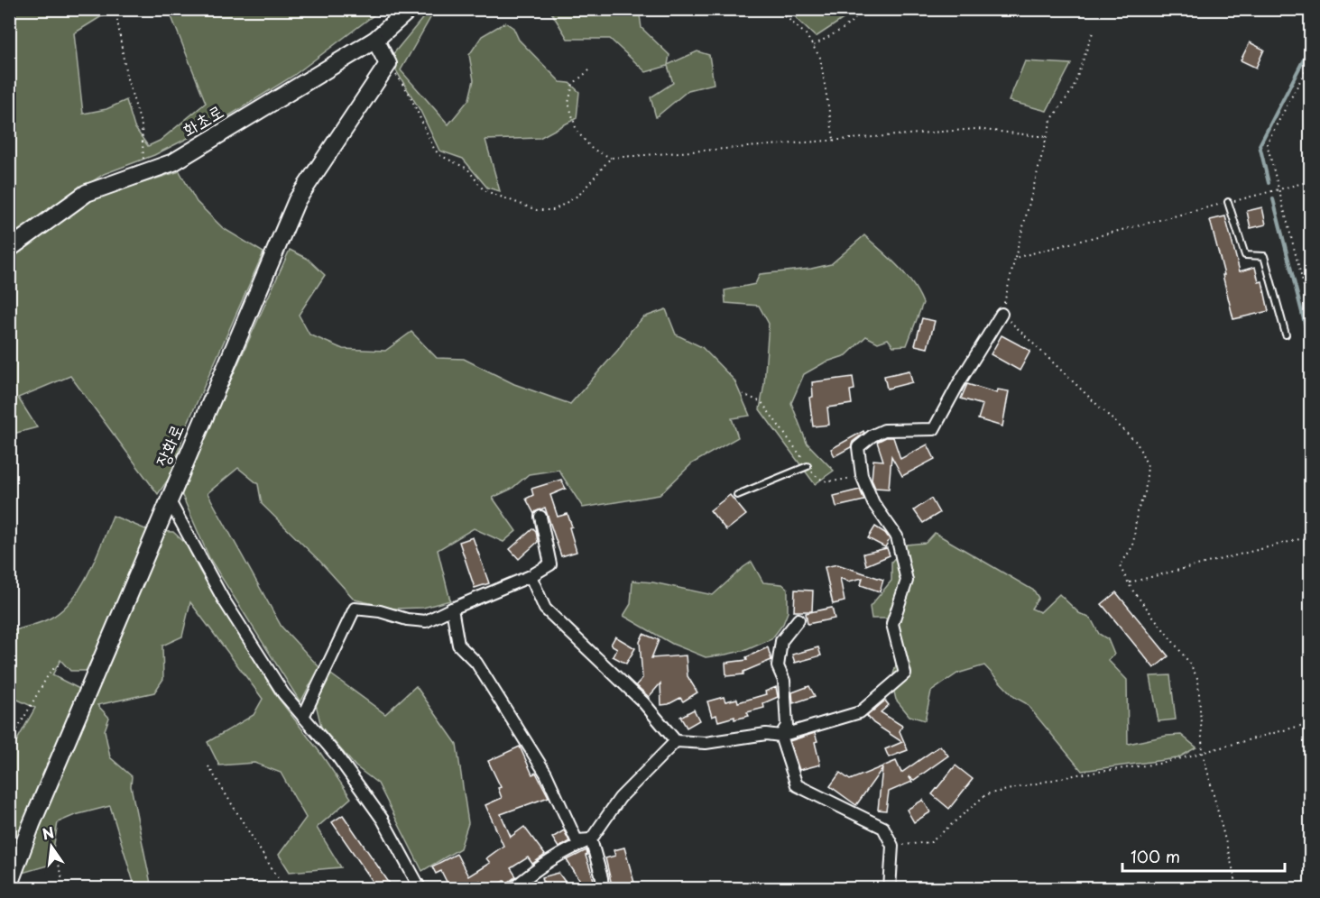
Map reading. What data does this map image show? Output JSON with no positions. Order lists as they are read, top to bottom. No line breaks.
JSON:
{"streets":{"street":["화초로","장화로"]},"scale_bar":"100 m","north":"top"}
